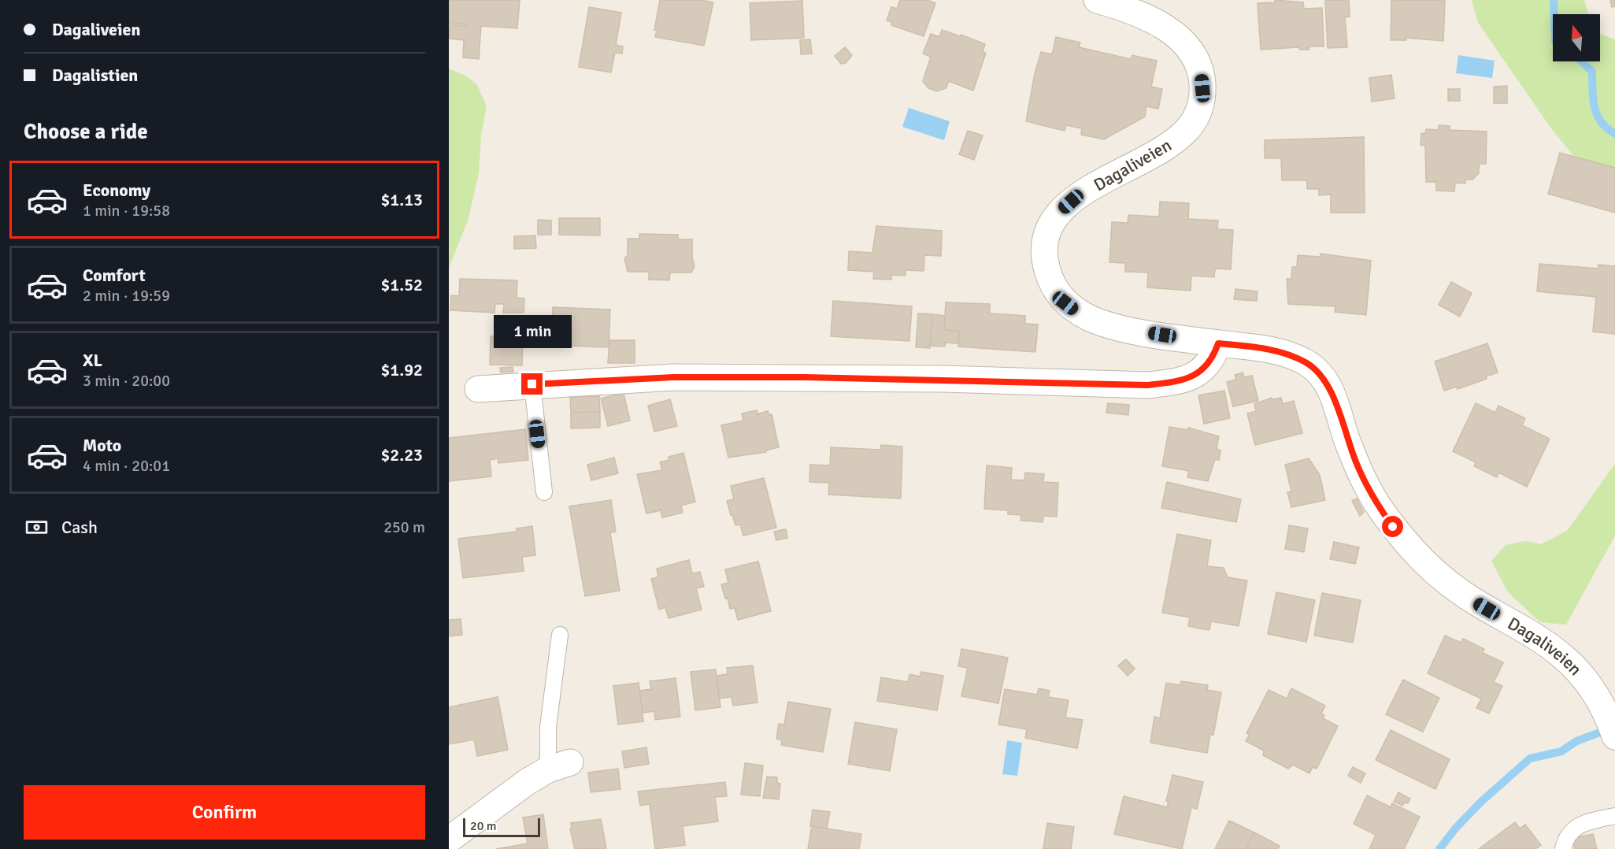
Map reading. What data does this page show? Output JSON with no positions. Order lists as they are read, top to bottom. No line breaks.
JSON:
{"streets":{"street":["Dagaliveien"]},"scale_bar":"20 m","north":"top","page":{"banner":["Dagaliveien","Dagalistien"],"heading":"Choose a ride","list":[{"name":"Economy","note":"1 min · 19:58","value":"$1.13"},{"name":"Comfort","note":"2 min · 19:59","value":"$1.52"},{"name":"XL","note":"3 min · 20:00","value":"$1.92"},{"name":"Moto","note":"4 min · 20:01","value":"$2.23"}],"bubble":"1 min","pay":["Cash","250 m"],"buttons":"Confirm","scale":"20 m"}}
